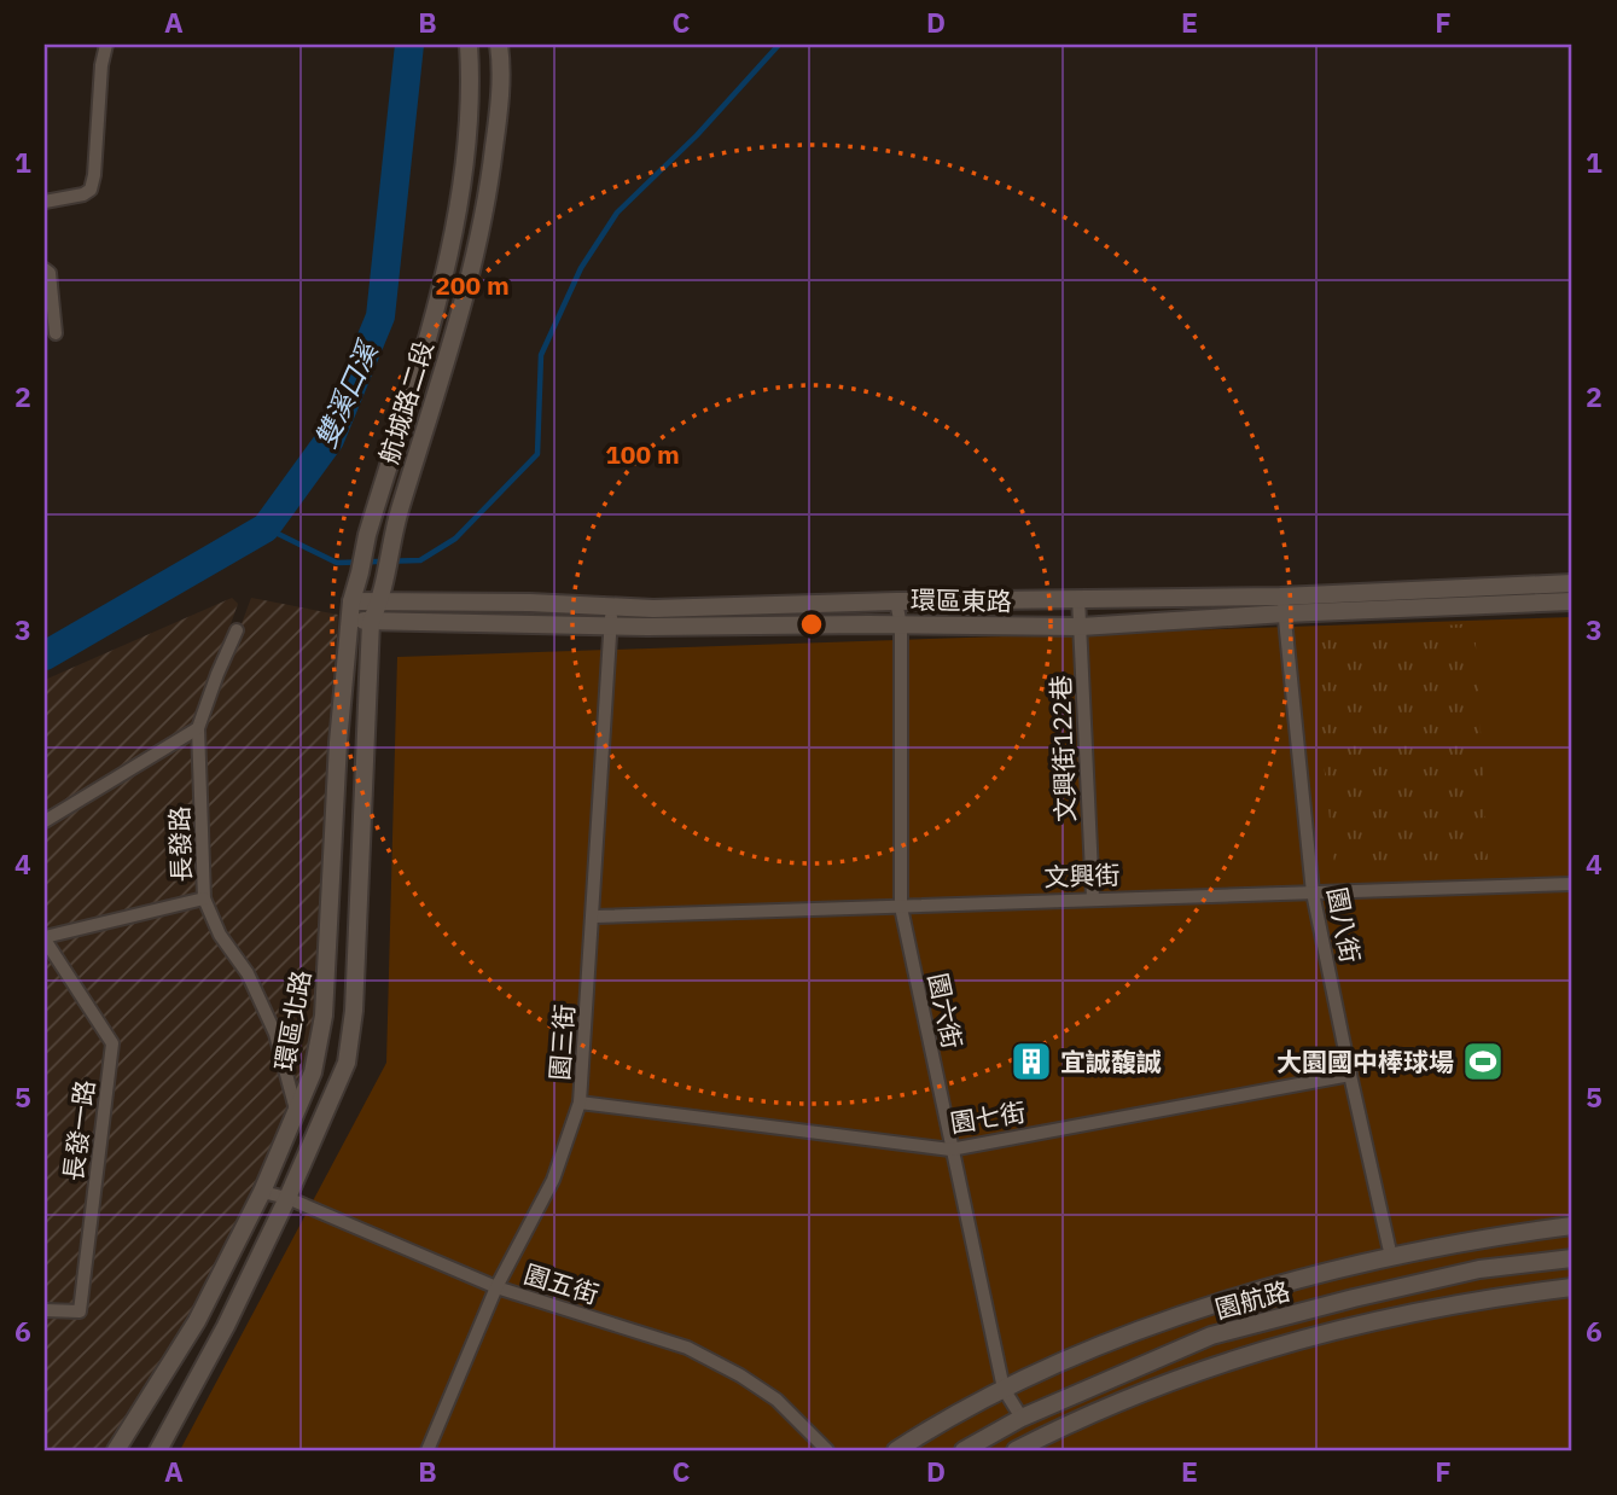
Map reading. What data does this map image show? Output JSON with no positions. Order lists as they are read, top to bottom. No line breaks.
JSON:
{"streets":{"street":["航城路二段","環區東路","文興街122巷","長發路","文興街","園八街","園六街","環區北路","園三街","園七街","長發一路","園五街","園航路"]},"crossings":[["航城路二段","環區東路"],["航城路二段","環區北路"],["環區東路","文興街122巷"],["環區東路","園八街"],["環區東路","園六街"],["環區東路","環區北路"],["環區東路","園三街"],["文興街122巷","文興街"],["長發路","長發一路"],["文興街","園八街"],["文興街","園六街"],["文興街","園三街"],["園八街","園七街"],["園六街","園七街"],["園六街","園航路"],["環區北路","園五街"],["園三街","園七街"],["園三街","園五街"]],"water":["雙溪口溪"],"places":{"building":["宜誠馥誠"],"sports":["大園國中棒球場"]},"grid":{"columns":["A","B","C","D","E","F"],"rows":["1","2","3","4","5","6"]},"rings":["200 m","100 m"]}
